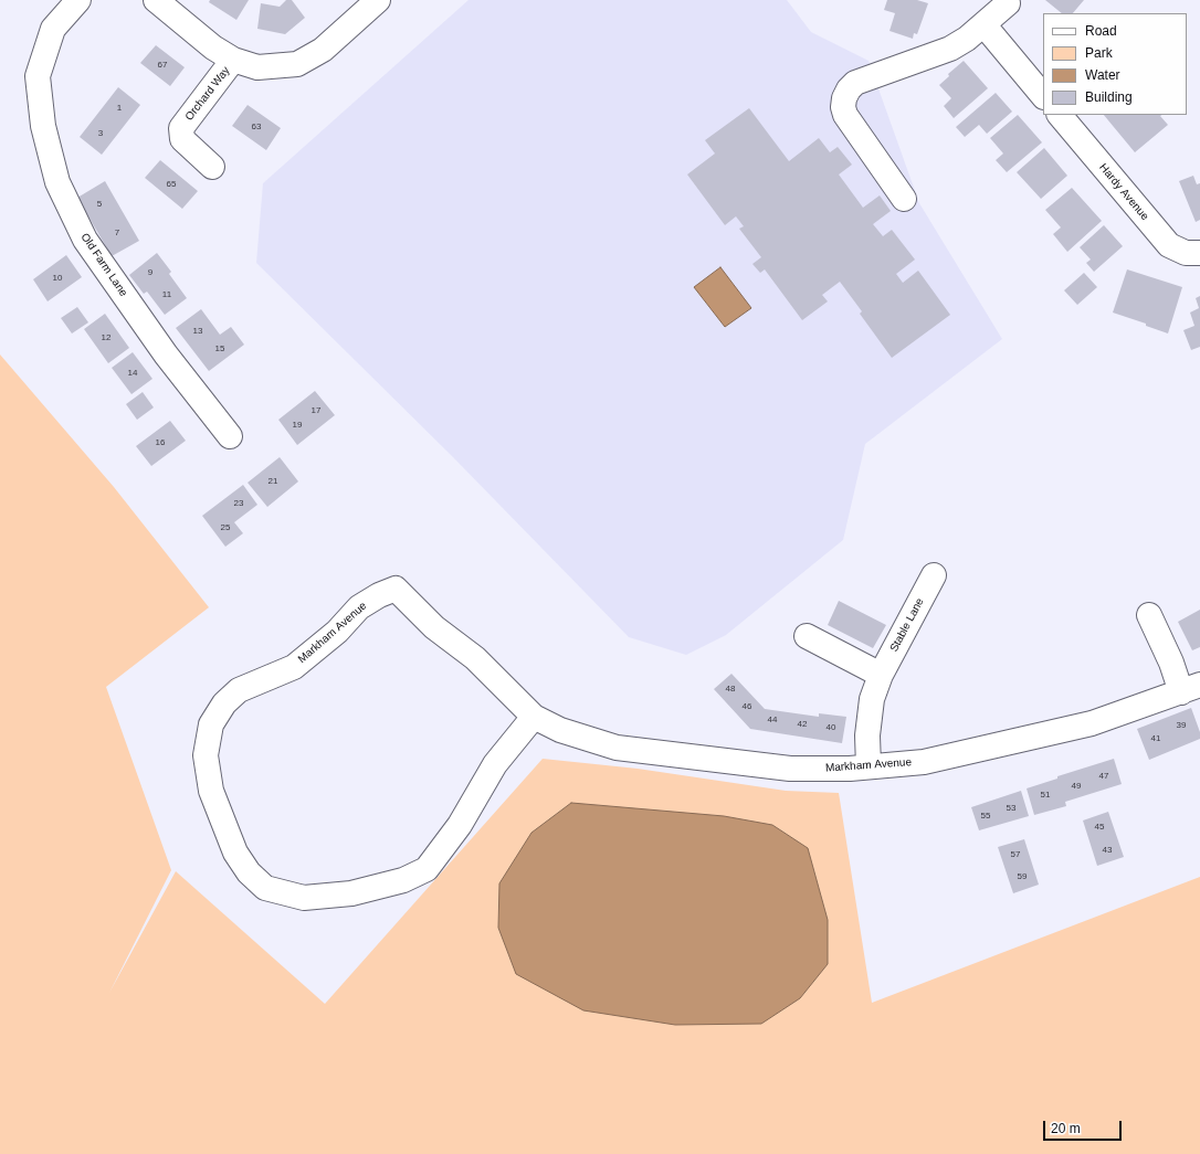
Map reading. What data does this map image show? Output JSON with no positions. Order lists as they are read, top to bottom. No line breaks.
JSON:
{"streets":{"street":["Orchard Way","Hardy Avenue","Old Farm Lane","Stable Lane","Markham Avenue"]},"crossings":[["Stable Lane","Markham Avenue"]],"house_numbers":["67","1","63","3","65","5","7","9","10","11","13","12","15","14","17","19","16","21","23","25","48","46","44","42","39","40","41","47","49","51","53","55","45","43","57","59"],"legend":["Road","Park","Water","Building"],"scale_bar":"20 m"}
